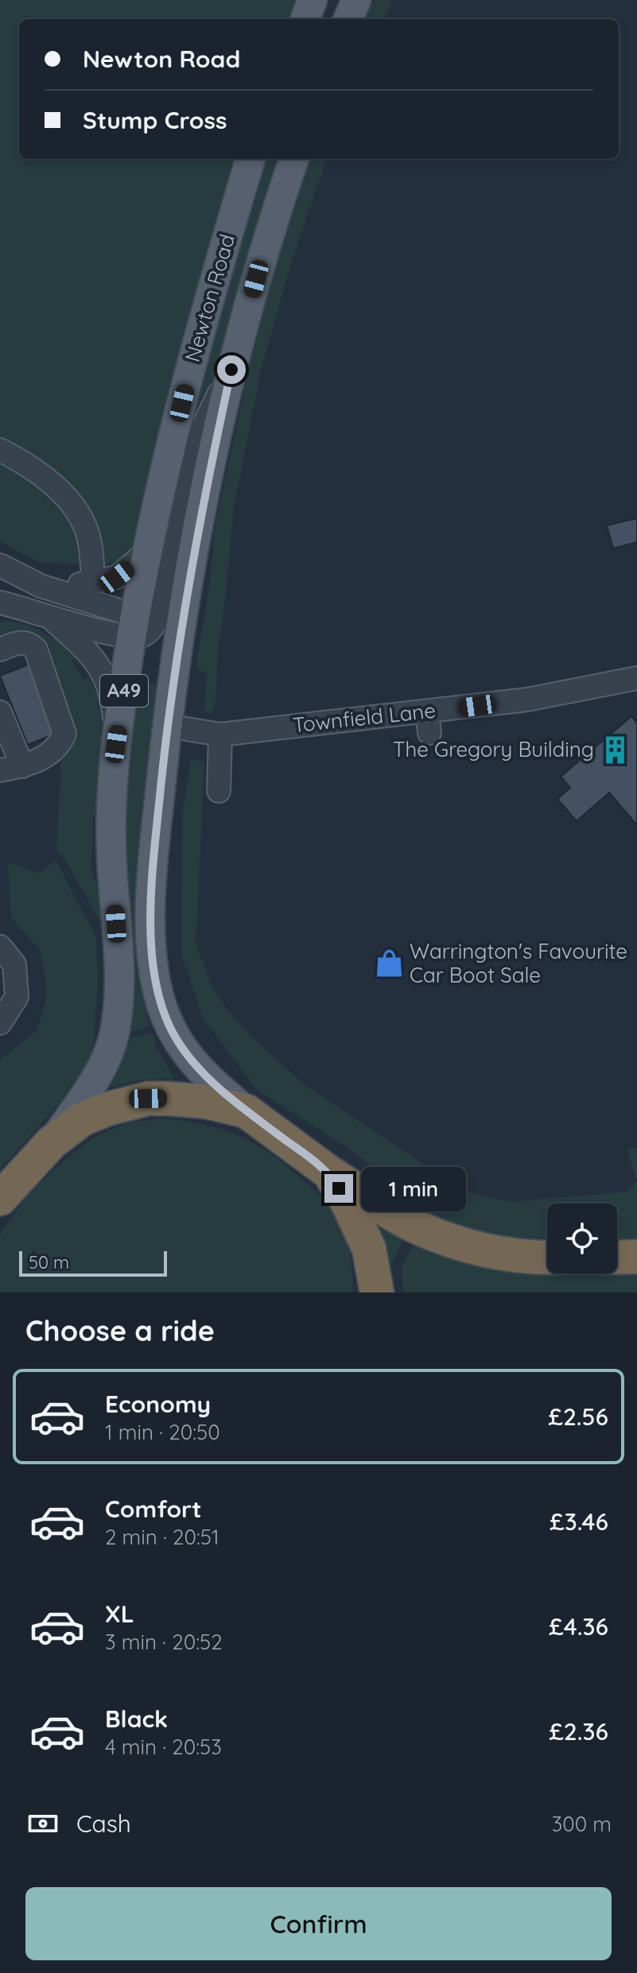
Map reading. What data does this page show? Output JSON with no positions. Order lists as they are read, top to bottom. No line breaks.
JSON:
{"streets":{"highway":["A49"],"main road":["Newton Road"],"street":["Townfield Lane"]},"crossings":[["Newton Road","A49"],["Newton Road","Townfield Lane"]],"places":{"building":["The Gregory Building"],"shop":["Warrington's Favourite Car Boot Sale"]},"scale_bar":"50 m","page":{"banner":["Newton Road","Stump Cross"],"bubble":"1 min","scale":"50 m","heading":"Choose a ride","list":[{"name":"Economy","note":"1 min · 20:50","value":"£2.56"},{"name":"Comfort","note":"2 min · 20:51","value":"£3.46"},{"name":"XL","note":"3 min · 20:52","value":"£4.36"},{"name":"Black","note":"4 min · 20:53","value":"£2.36"}],"pay":["Cash","300 m"],"buttons":"Confirm"}}
